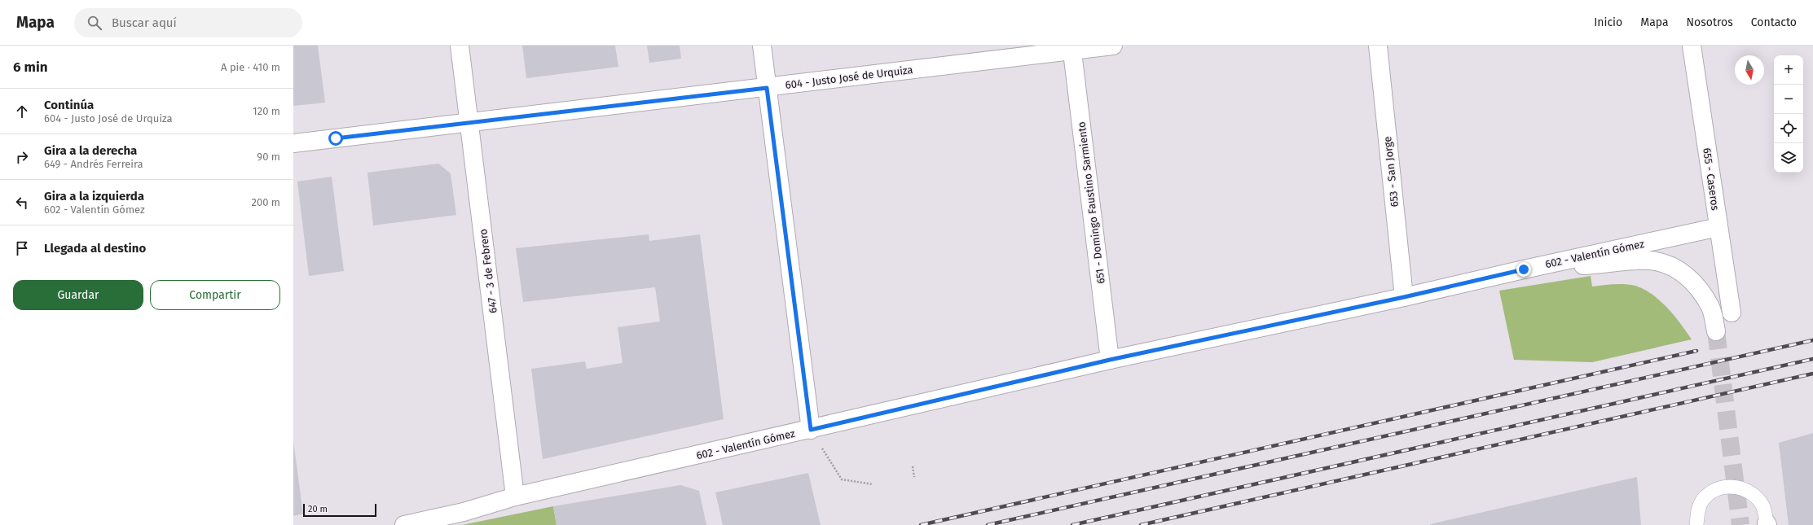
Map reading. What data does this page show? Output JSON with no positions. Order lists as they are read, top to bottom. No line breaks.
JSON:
{"streets":{"street":["604 - Justo José de Urquiza","653 - San Jorge","655 - Caseros","651 - Domingo Faustino Sarmiento","602 - Valentín Gómez","647 - 3 de Febrero"]},"crossings":[["604 - Justo José de Urquiza","651 - Domingo Faustino Sarmiento"],["604 - Justo José de Urquiza","647 - 3 de Febrero"],["653 - San Jorge","602 - Valentín Gómez"],["655 - Caseros","602 - Valentín Gómez"],["651 - Domingo Faustino Sarmiento","602 - Valentín Gómez"],["602 - Valentín Gómez","647 - 3 de Febrero"]],"scale_bar":"20 m","north":"bottom","page":{"header":"Mapa","search":"Buscar aquí","nav":["Inicio","Mapa","Nosotros","Contacto"],"heading":["6 min","A pie · 410 m"],"map_buttons":["+","−"],"list":[["Continúa","604 - Justo José de Urquiza","120 m"],["Gira a la derecha","649 - Andrés Ferreira","90 m"],["Gira a la izquierda","602 - Valentín Gómez","200 m"],"Llegada al destino"],"buttons":["Guardar","Compartir"],"scale":"20 m"}}
